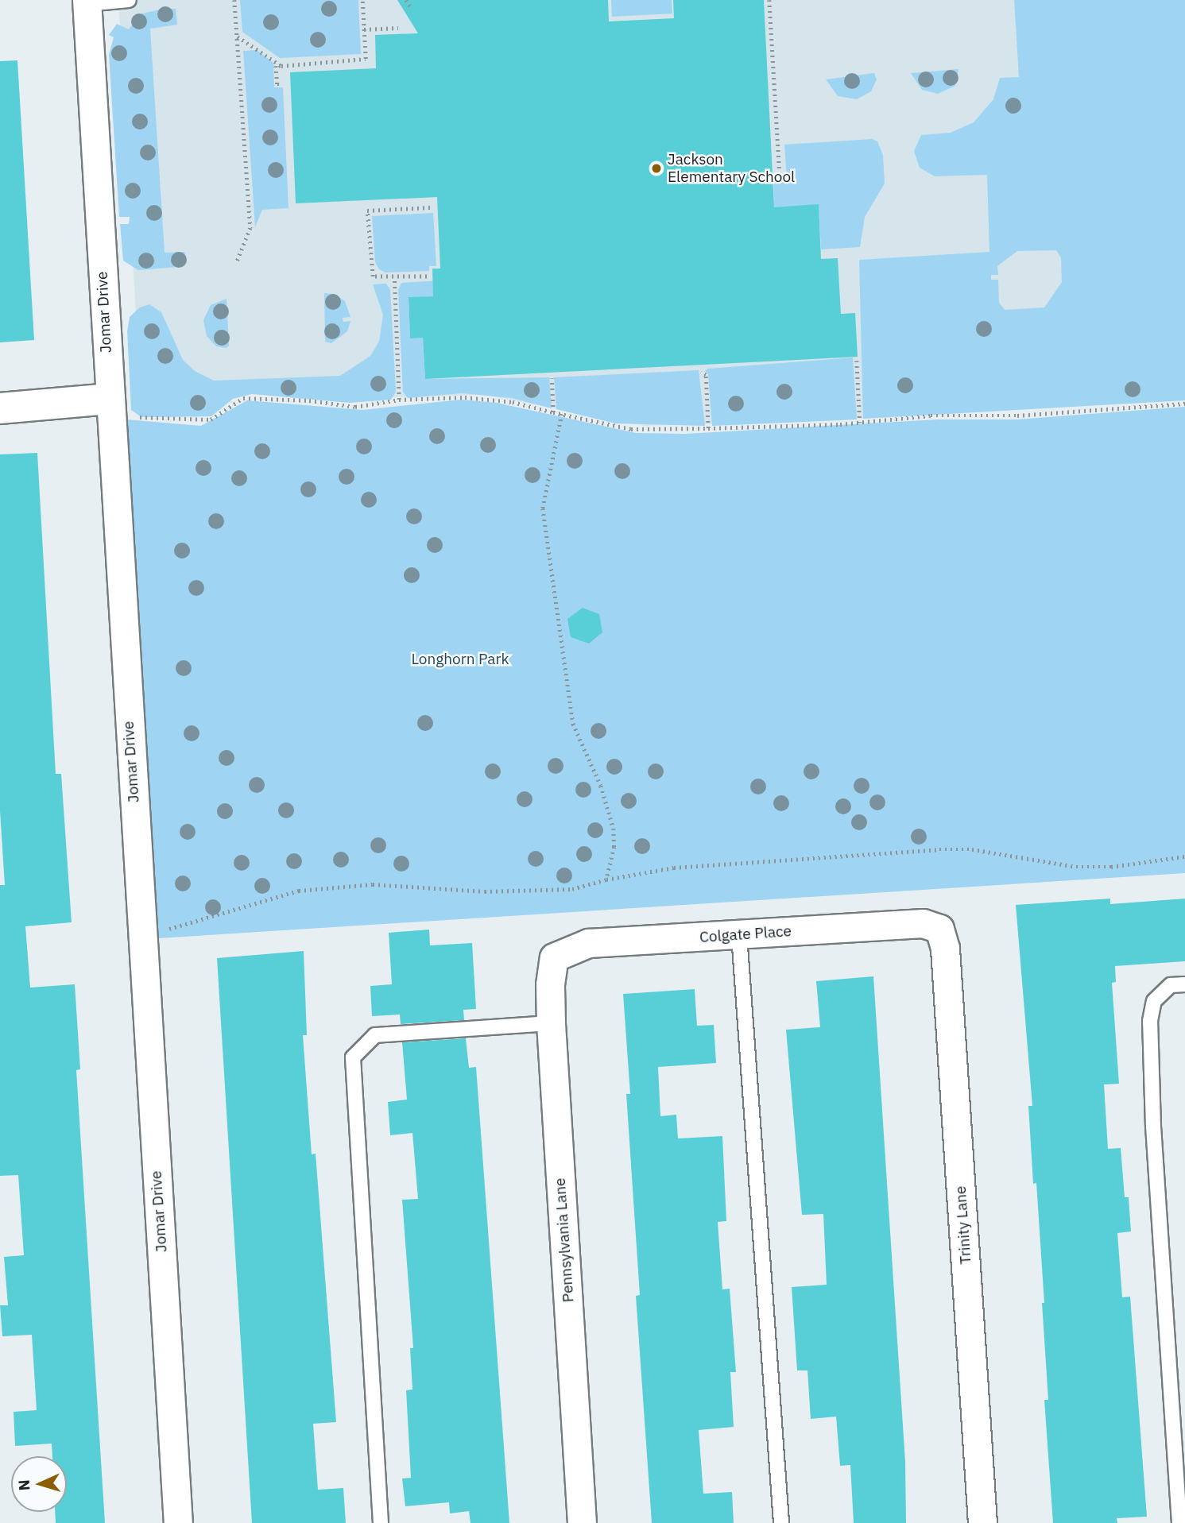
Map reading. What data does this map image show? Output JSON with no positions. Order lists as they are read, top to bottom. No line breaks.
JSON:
{"streets":{"street":["Jomar Drive","Colgate Place","Trinity Lane","Pennsylvania Lane"]},"crossings":[["Colgate Place","Trinity Lane"],["Colgate Place","Pennsylvania Lane"]],"parks":["Longhorn Park"],"places":["Jackson Elementary School"],"north":"left"}
